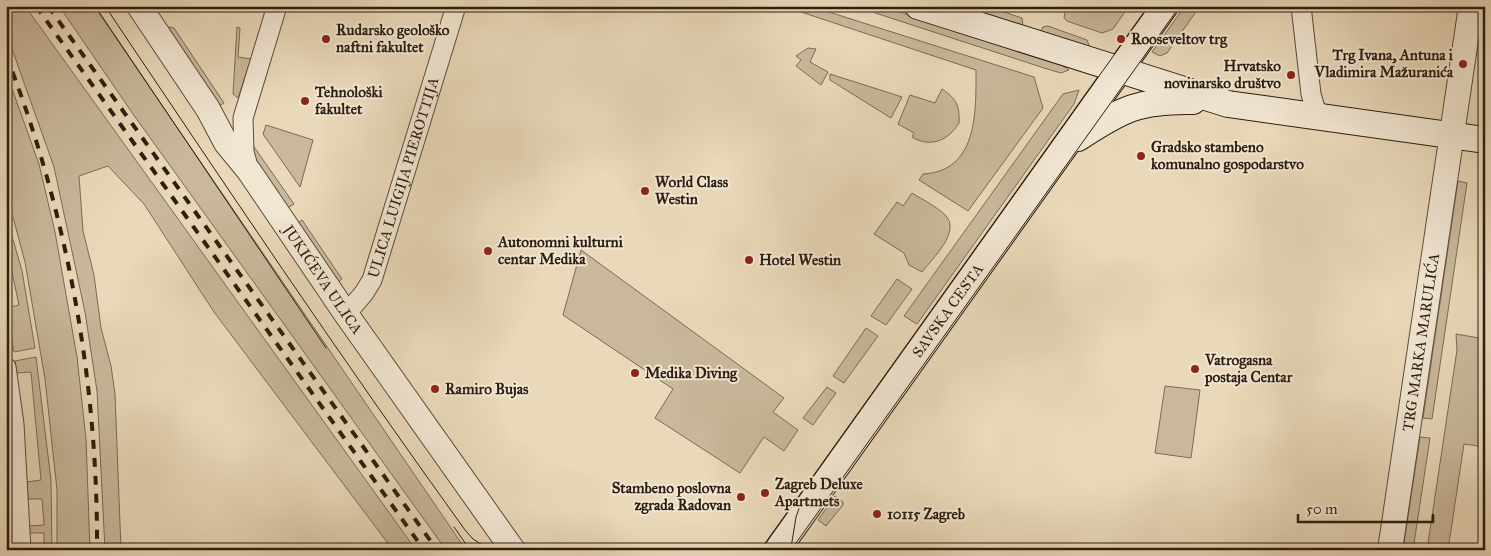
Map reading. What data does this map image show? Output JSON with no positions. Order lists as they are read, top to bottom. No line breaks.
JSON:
{"streets":{"main road":["SAVSKA CESTA"],"street":["ULICA LUIGIJA PIEROTTIJA","JUKIĆEVA ULICA","TRG MARKA MARULIĆA"]},"crossings":[["ULICA LUIGIJA PIEROTTIJA","JUKIĆEVA ULICA"]],"places":["Rudarsko geološko naftni fakultet","Rooseveltov trg","Trg Ivana, Antuna i Vladimira Mažuranića","Hrvatsko novinarsko društvo","Tehnološki fakultet","Gradsko stambeno komunalno gospodarstvo","World Class Westin","Autonomni kulturni centar Medika","Hotel Westin","Vatrogasna postaja Centar","Medika Diving","Ramiro Bujas","Zagreb Deluxe Apartmets","Stambeno poslovna zgrada Radovan","10115 Zagreb"],"scale_bar":"50 m"}
